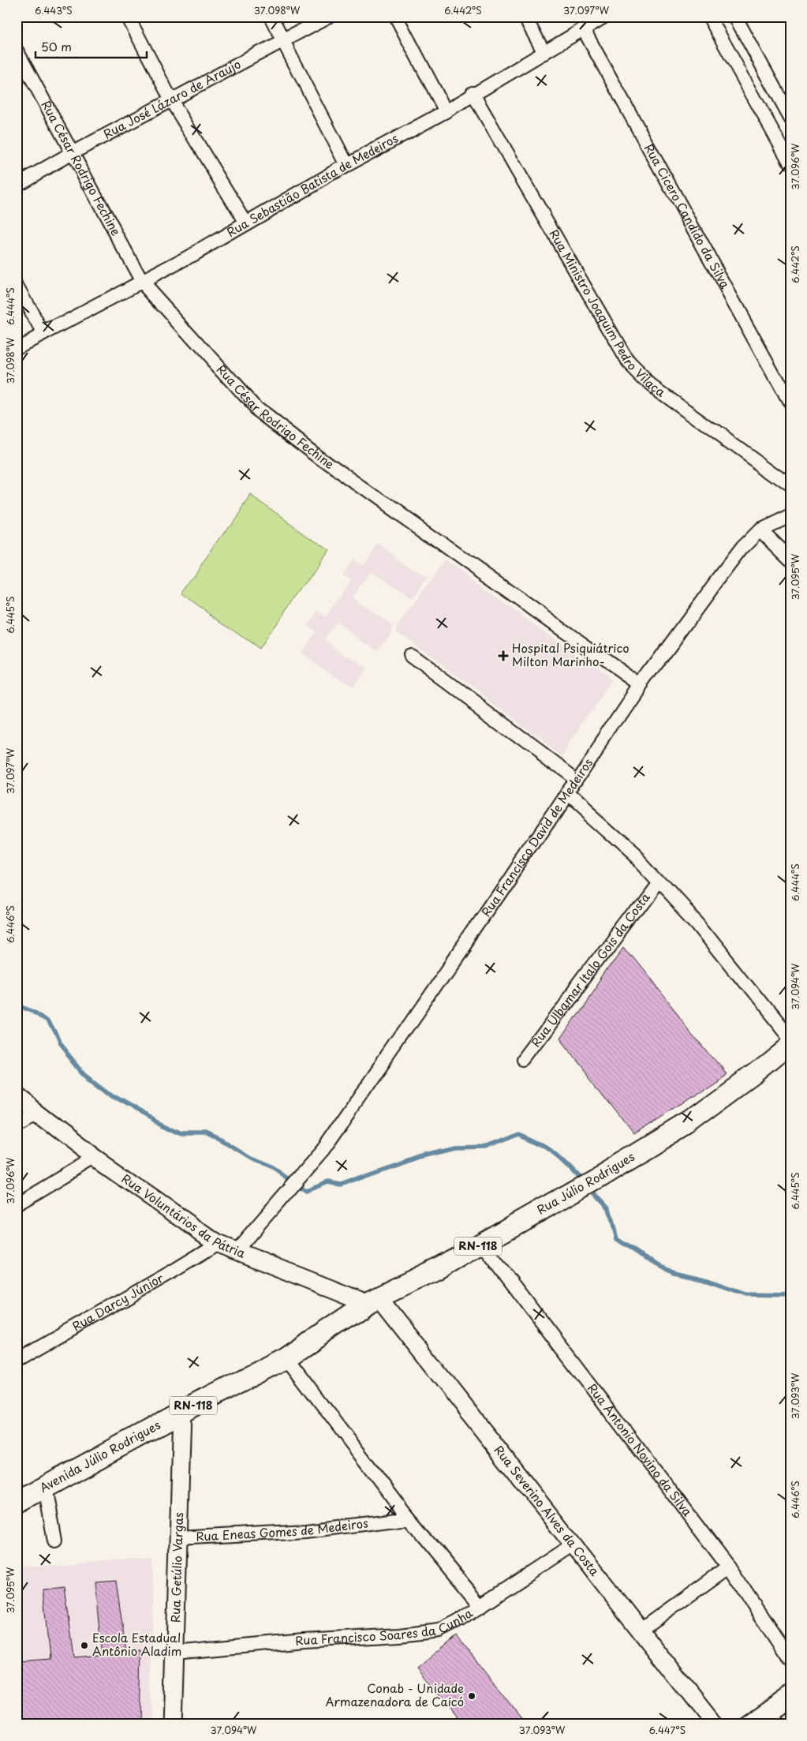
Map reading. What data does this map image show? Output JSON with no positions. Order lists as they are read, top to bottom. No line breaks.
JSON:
{"streets":{"main road":["Rua Júlio Rodrigues","RN-118","Avenida Júlio Rodrigues"],"street":["Rua José Lázaro de Araújo","Rua César Rodrigo Fechine","Rua Sebastião Batista de Medeiros","Rua Cicero Candido da Silva","Rua Ministro Joaquim Pedro Vilaça","Rua Francisco David de Medeiros","Rua Ulbamar Italo Gois da Costa","Rua Voluntários da Pátria","Rua Darcy Júnior","Rua Antonio Novino da Silva","Rua Severino Alves da Costa","Rua Eneas Gomes de Medeiros","Rua Getúlio Vargas","Rua Francisco Soares da Cunha"]},"crossings":[["Rua José Lázaro de Araújo","Rua César Rodrigo Fechine"],["Rua César Rodrigo Fechine","Rua Sebastião Batista de Medeiros"],["Rua César Rodrigo Fechine","Rua Francisco David de Medeiros"],["Rua Sebastião Batista de Medeiros","Rua Cicero Candido da Silva"],["Rua Sebastião Batista de Medeiros","Rua Ministro Joaquim Pedro Vilaça"],["Rua Francisco David de Medeiros","Rua Voluntários da Pátria"],["Rua Júlio Rodrigues","Rua Voluntários da Pátria"],["Rua Júlio Rodrigues","Rua Antonio Novino da Silva"],["Rua Júlio Rodrigues","Avenida Júlio Rodrigues"],["Rua Júlio Rodrigues","Rua Severino Alves da Costa"],["Rua Voluntários da Pátria","Rua Darcy Júnior"],["Rua Voluntários da Pátria","Avenida Júlio Rodrigues"],["Rua Voluntários da Pátria","Rua Severino Alves da Costa"],["Avenida Júlio Rodrigues","Rua Severino Alves da Costa"],["Avenida Júlio Rodrigues","Rua Getúlio Vargas"],["Rua Severino Alves da Costa","Rua Francisco Soares da Cunha"],["Rua Eneas Gomes de Medeiros","Rua Getúlio Vargas"],["Rua Getúlio Vargas","Rua Francisco Soares da Cunha"]],"places":{"health":["Hospital Psiquiátrico Milton Marinho-"],"other":["Escola Estadual Antônio Aladim","Conab - Unidade Armazenadora de Caicó"]},"scale_bar":"50 m","coordinates":["6.443°S","37.098°W","6.442°S","37.097°W","37.096°W","6.444°S","37.095°W","6.445°S","6.446°S","37.094°W","37.093°W","6.447°S"]}
